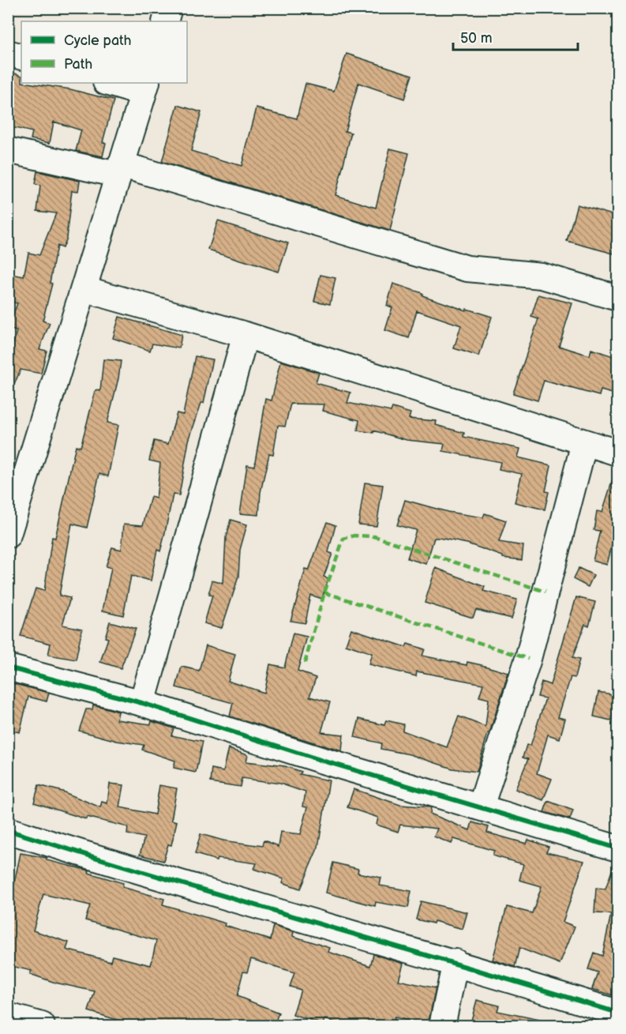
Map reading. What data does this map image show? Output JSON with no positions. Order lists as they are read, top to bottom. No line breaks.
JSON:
{"legend":["Cycle path","Path"],"scale_bar":"50 m"}
